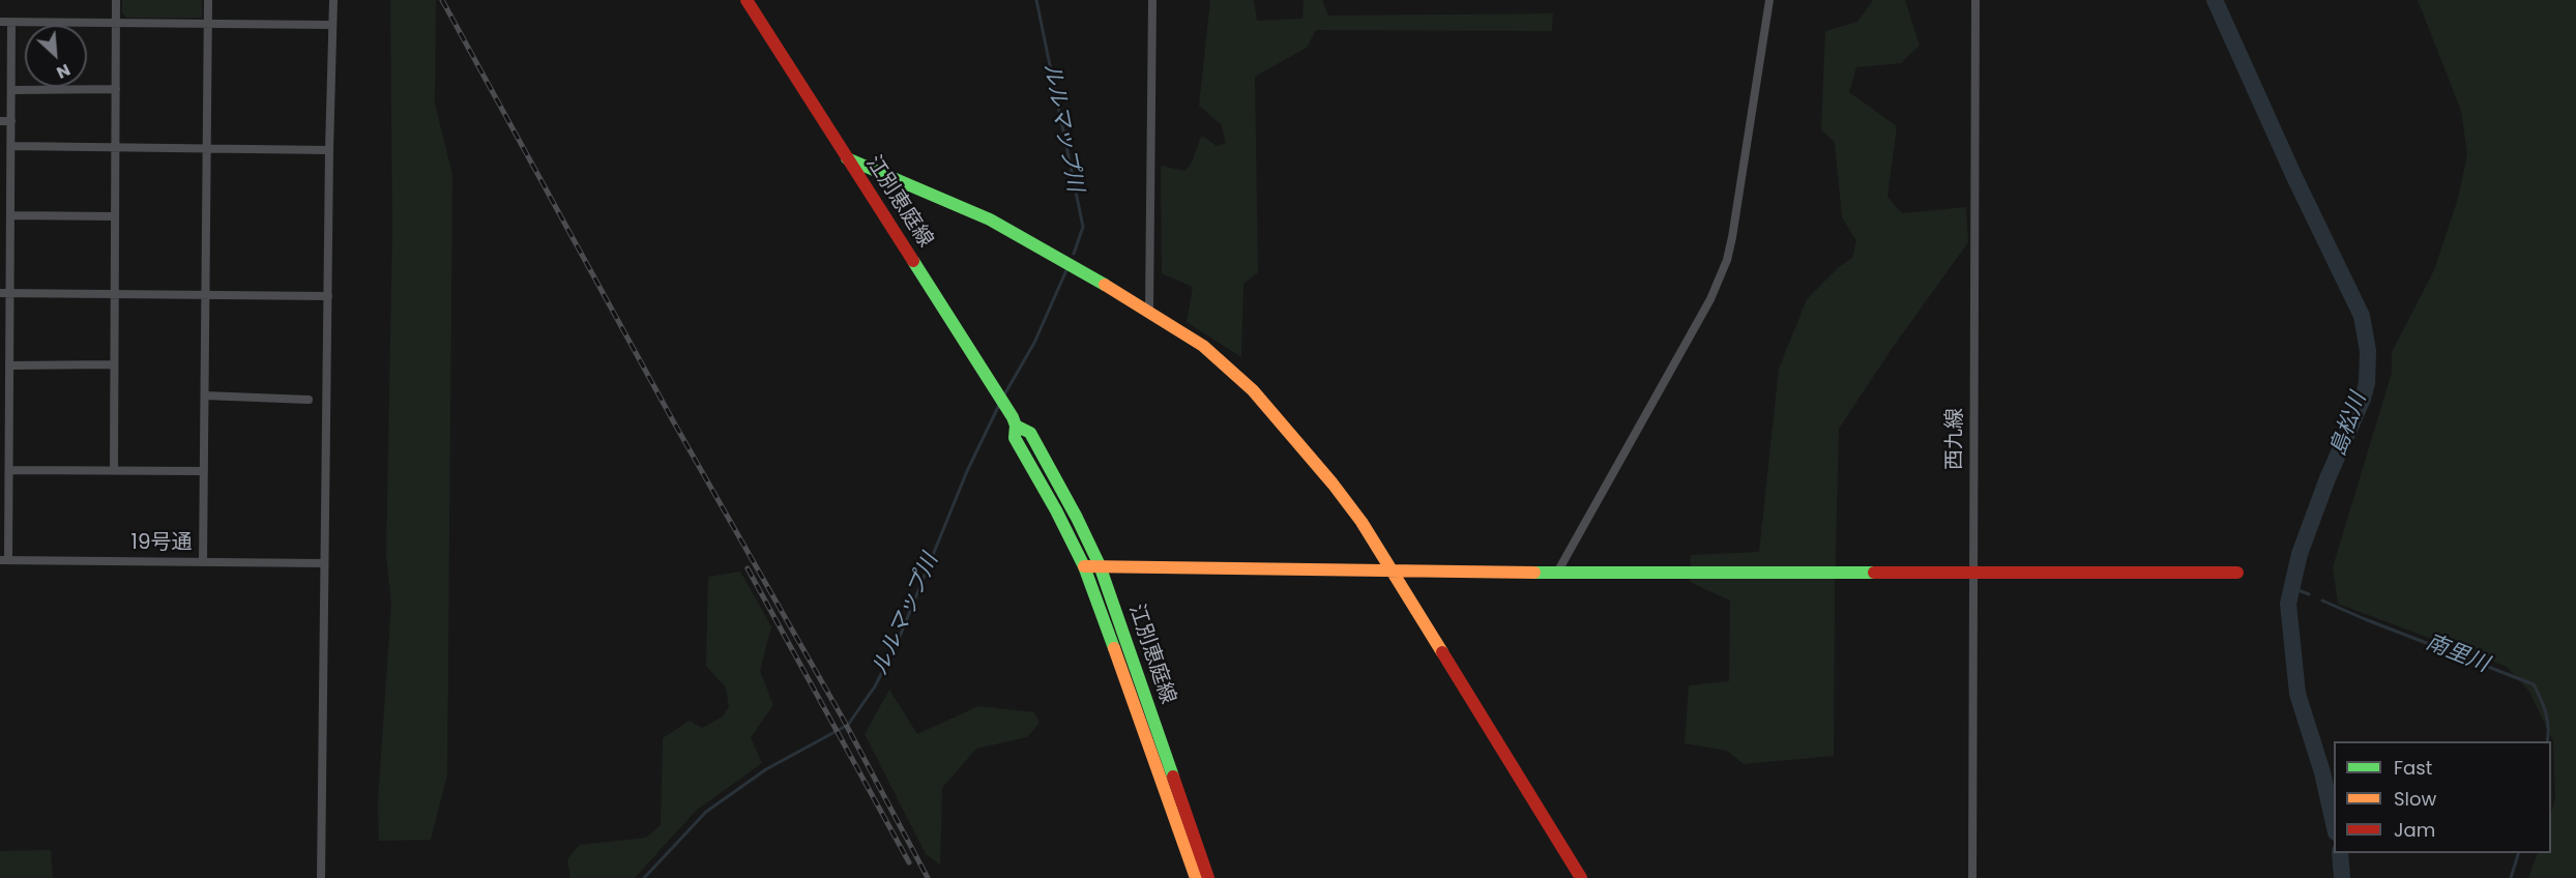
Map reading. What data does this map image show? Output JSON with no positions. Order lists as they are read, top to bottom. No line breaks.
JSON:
{"streets":{"street":["江別恵庭線","西九線","19号通"]},"water":["ルルマップ川","島松川","南里川"],"legend":["Fast","Slow","Jam"],"north":"bottom right"}
